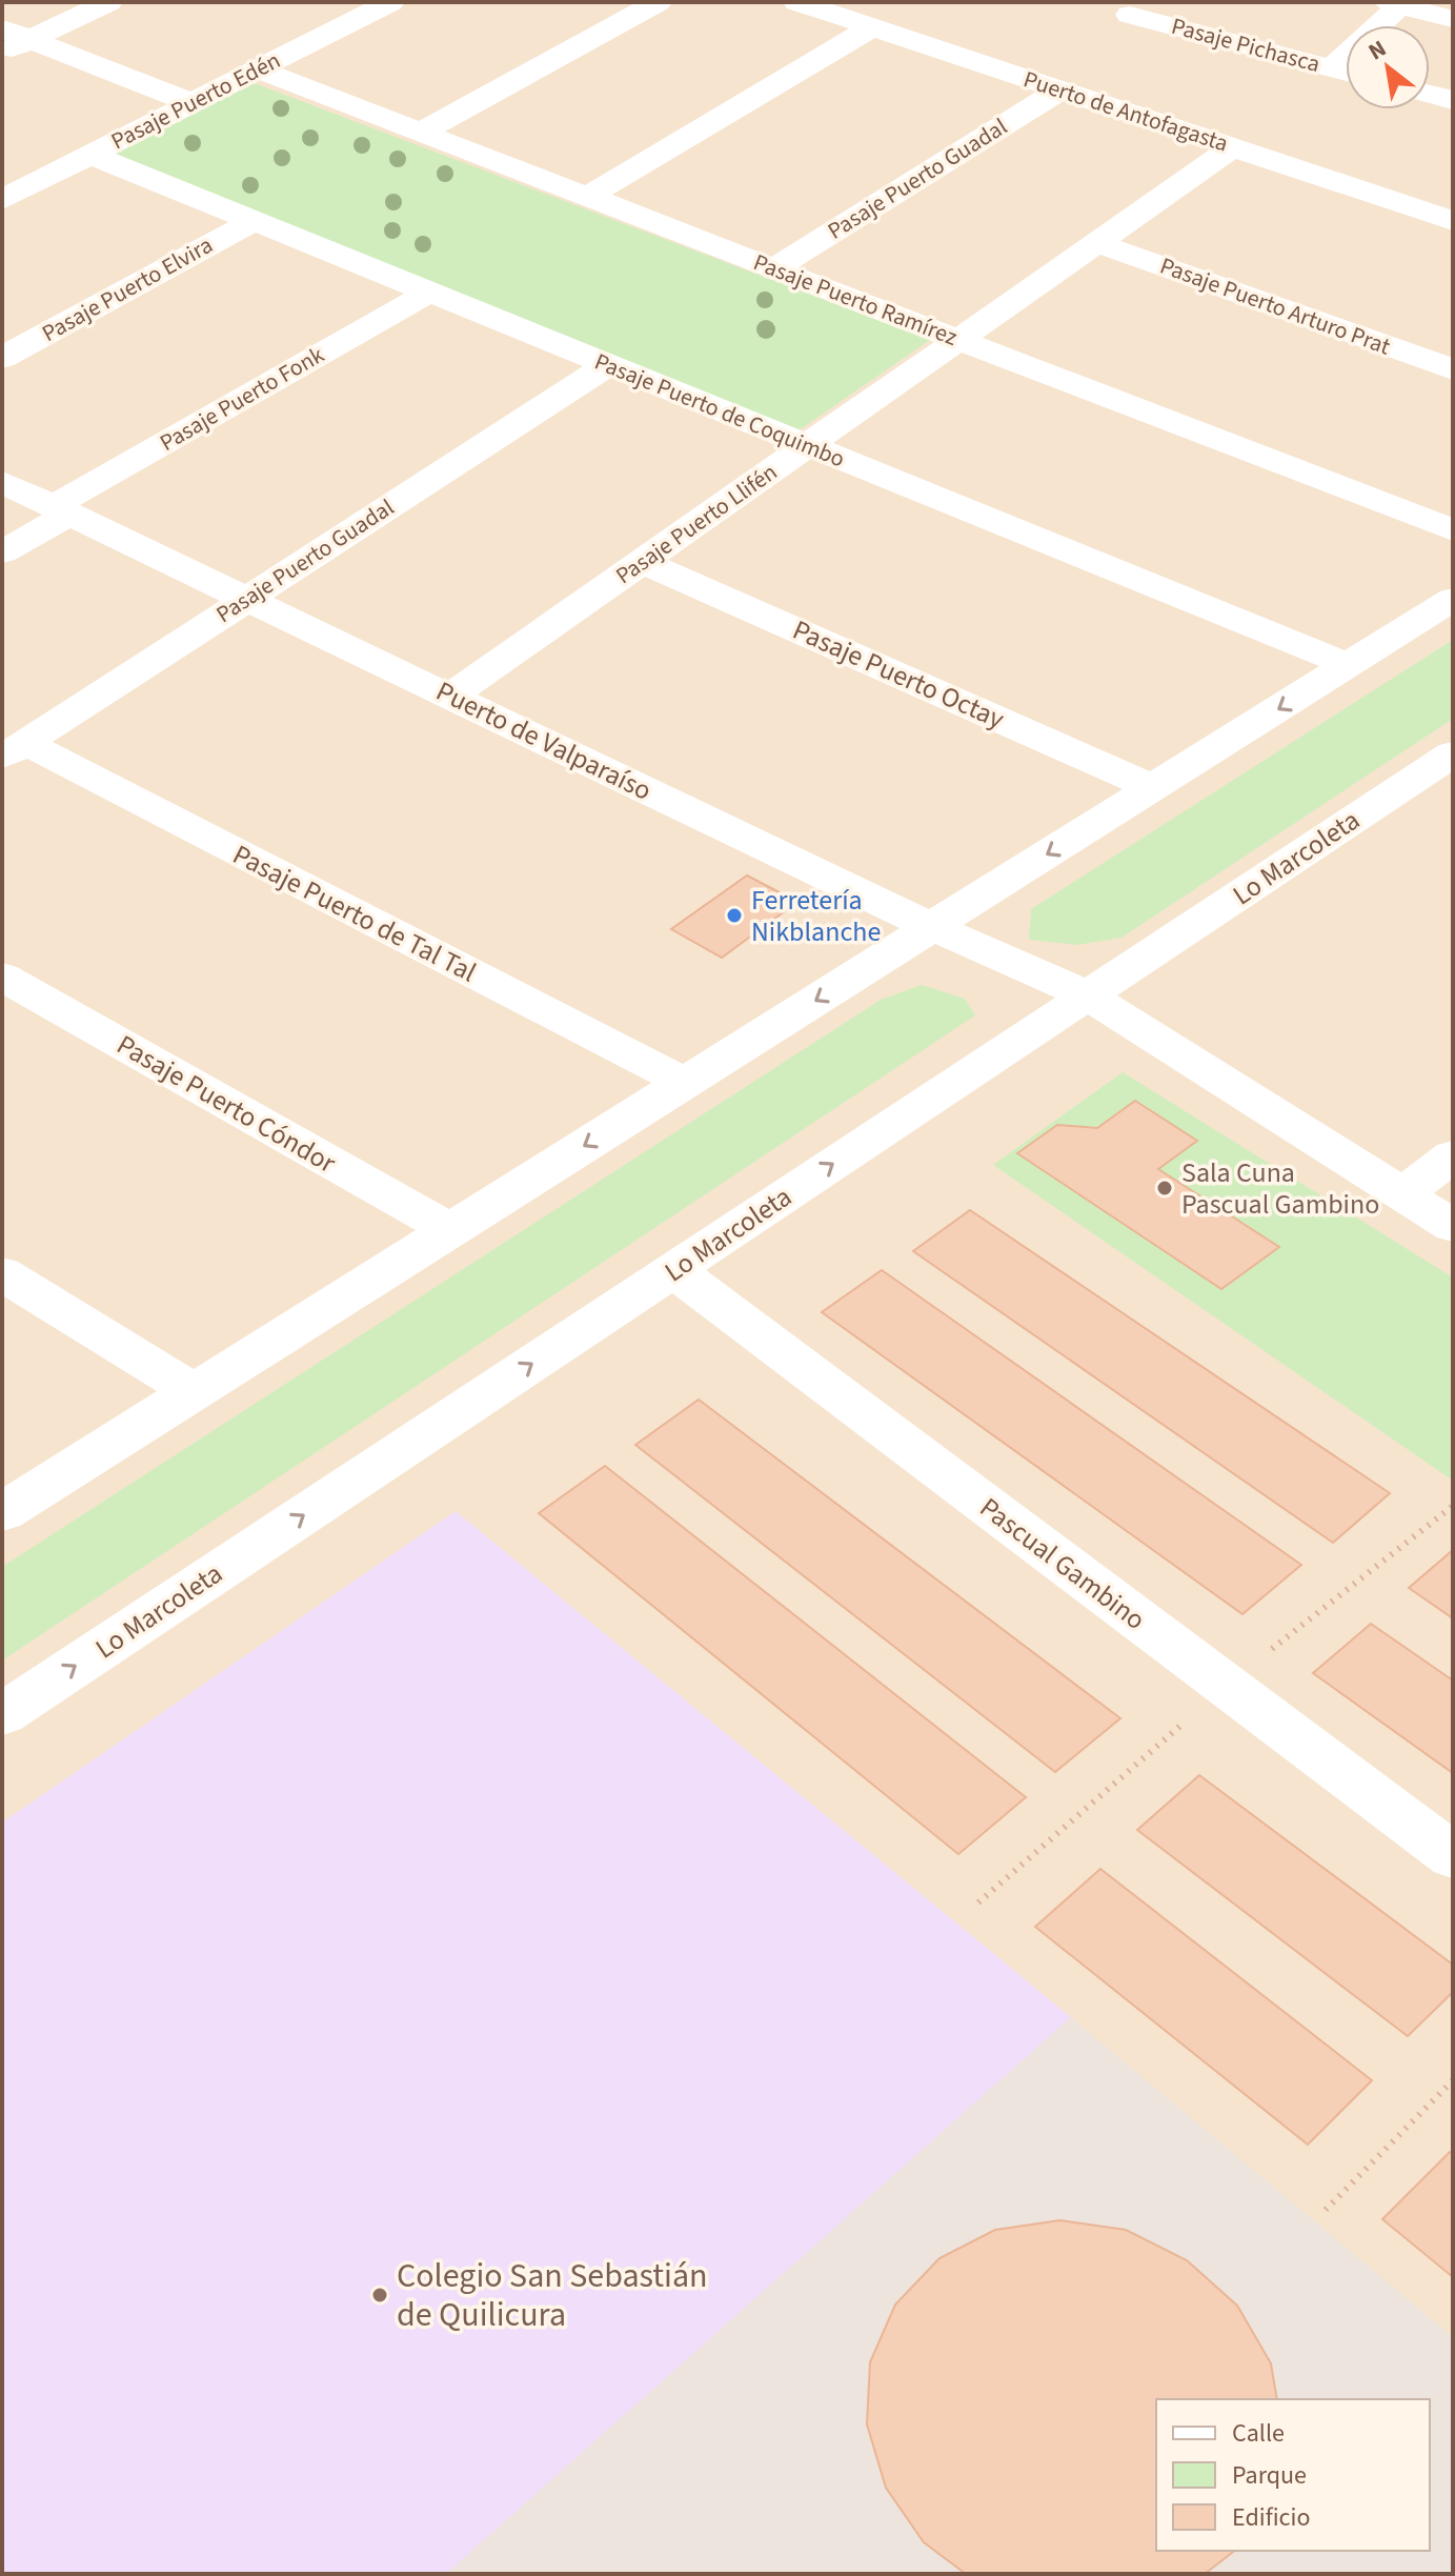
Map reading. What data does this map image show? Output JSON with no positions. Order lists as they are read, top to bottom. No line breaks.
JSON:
{"streets":{"street":["Pasaje Pichasca","Pasaje Puerto Edén","Puerto de Antofagasta","Pasaje Puerto Guadal","Pasaje Puerto Elvira","Pasaje Puerto Ramírez","Pasaje Puerto Arturo Prat","Pasaje Puerto Fonk","Pasaje Puerto de Coquimbo","Pasaje Puerto Llifén","Pasaje Puerto Octay","Puerto de Valparaíso","Lo Marcoleta","Pasaje Puerto de Tal Tal","Pasaje Puerto Cóndor","Pascual Gambino"]},"crossings":[["Pasaje Puerto Edén","Pasaje Puerto Ramírez"],["Pasaje Puerto Edén","Pasaje Puerto de Coquimbo"],["Puerto de Antofagasta","Pasaje Puerto Guadal"],["Puerto de Antofagasta","Pasaje Puerto Llifén"],["Pasaje Puerto Guadal","Pasaje Puerto Ramírez"],["Pasaje Puerto Guadal","Pasaje Puerto de Coquimbo"],["Pasaje Puerto Guadal","Puerto de Valparaíso"],["Pasaje Puerto Guadal","Pasaje Puerto de Tal Tal"],["Pasaje Puerto Elvira","Pasaje Puerto de Coquimbo"],["Pasaje Puerto Ramírez","Pasaje Puerto Llifén"],["Pasaje Puerto Arturo Prat","Pasaje Puerto Llifén"],["Pasaje Puerto Fonk","Pasaje Puerto de Coquimbo"],["Pasaje Puerto Fonk","Puerto de Valparaíso"],["Pasaje Puerto de Coquimbo","Pasaje Puerto Llifén"],["Pasaje Puerto Llifén","Pasaje Puerto Octay"],["Pasaje Puerto Llifén","Puerto de Valparaíso"],["Puerto de Valparaíso","Lo Marcoleta"],["Lo Marcoleta","Pascual Gambino"]],"places":["Ferretería Nikblanche","Sala Cuna Pascual Gambino","Colegio San Sebastián de Quilicura"],"legend":["Calle","Parque","Edificio"],"north":"top left"}
